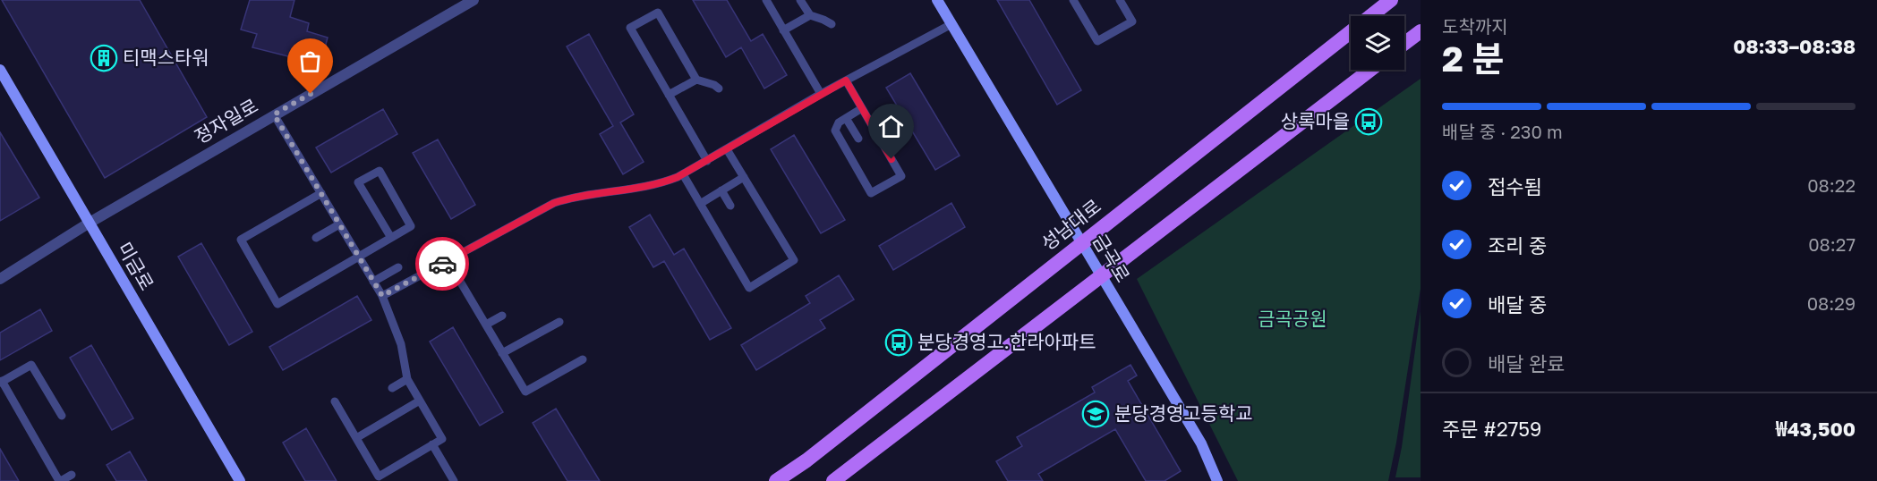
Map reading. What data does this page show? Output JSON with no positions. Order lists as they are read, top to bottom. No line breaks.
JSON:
{"streets":{"main road":["성남대로","금곡로","미금로"],"street":["정자일로"]},"crossings":[["정자일로","미금로"],["성남대로","금곡로"]],"parks":["금곡공원"],"places":{"building":["티맥스타워"],"bus stop":["상록마을","분당경영고.한라아파트"],"school or university":["분당경영고등학교"]},"page":{"heading":["2 분","도착까지","08:33–08:38"],"panel":["주문 #2759","₩43,500"],"bar":"배달 중 · 230 m","list":[["접수됨","08:22"],["조리 중","08:27"],["배달 중","08:29"],"배달 완료"]}}
